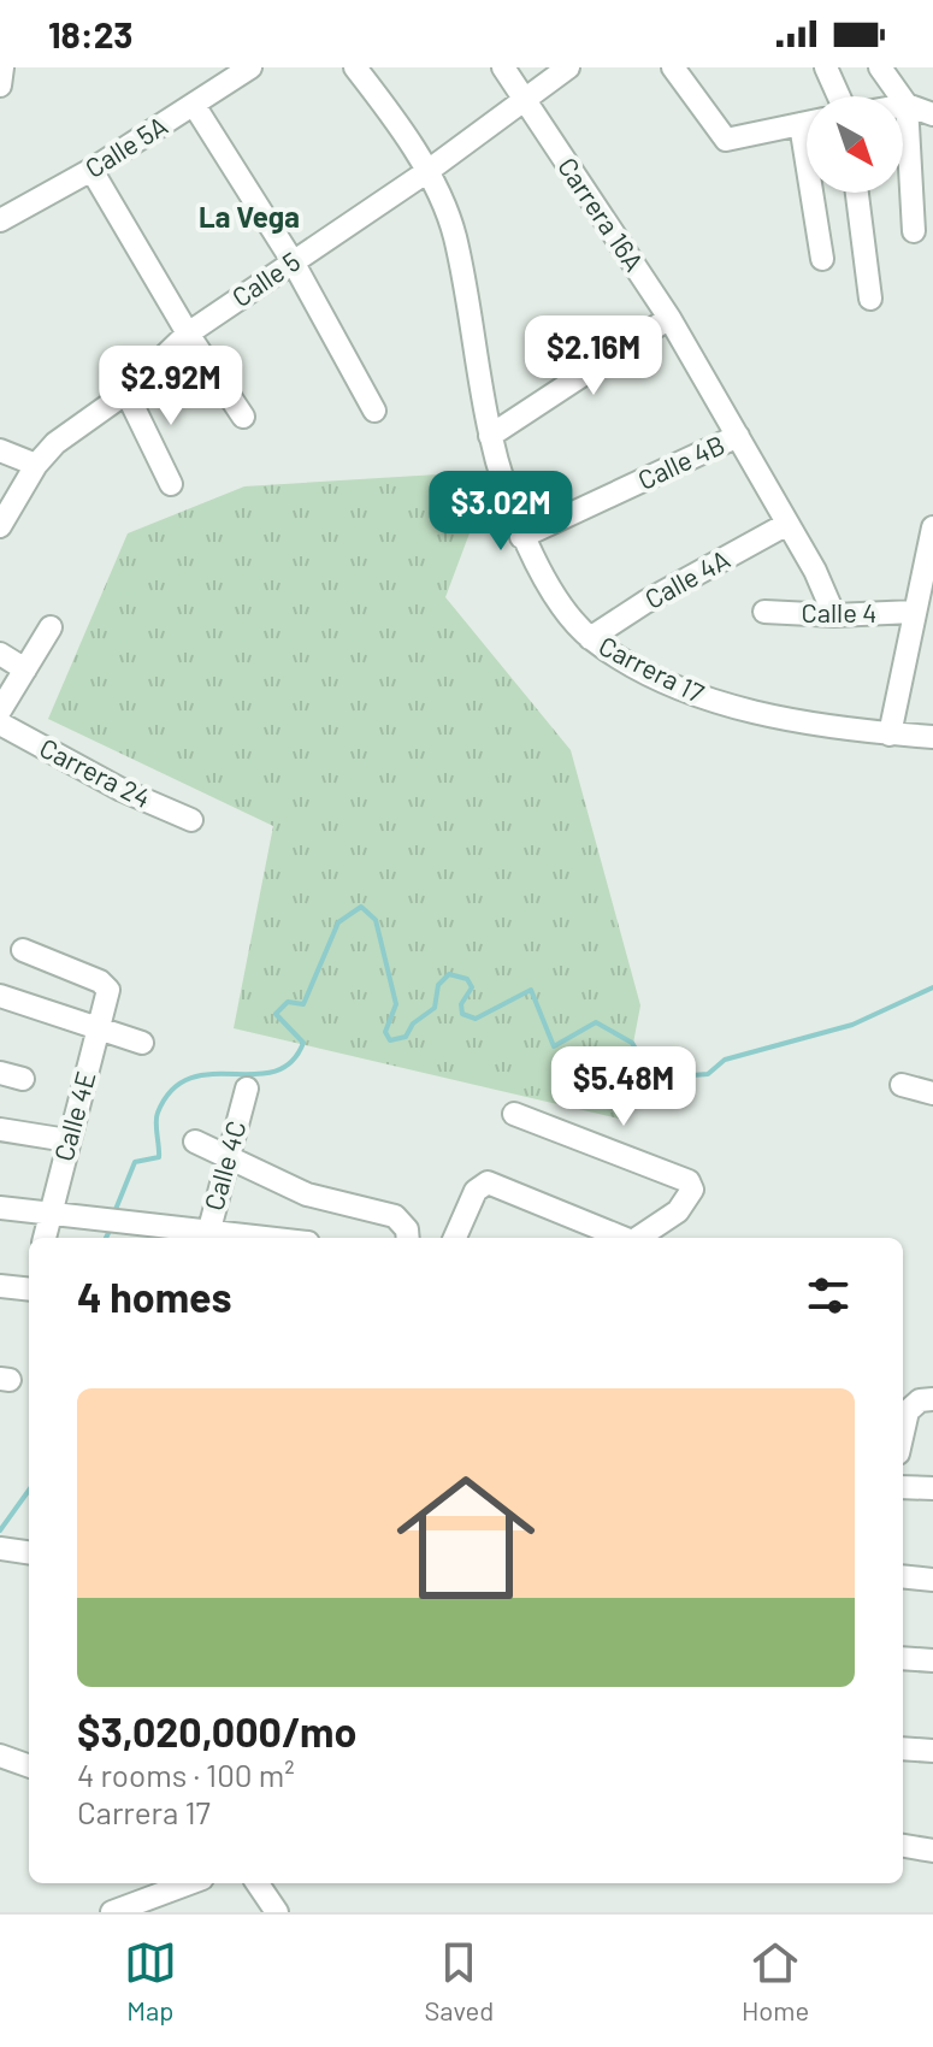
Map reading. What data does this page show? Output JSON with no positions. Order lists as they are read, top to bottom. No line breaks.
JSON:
{"streets":{"street":["Calle 5A","Carrera 16A","Calle 5","Calle 4B","Calle 4A","Calle 4","Carrera 17","Carrera 24","Calle 4E","Calle 4C"]},"crossings":[["Carrera 16A","Calle 5"],["Carrera 16A","Calle 4B"],["Carrera 16A","Calle 4A"],["Carrera 16A","Calle 4"],["Calle 5","Carrera 17"],["Calle 4B","Carrera 17"],["Calle 4A","Carrera 17"]],"districts":["La Vega"],"north":"bottom right","page":{"status":"18:23","price":["$2.16M","$2.92M","$3.02M","$5.48M"],"heading":"4 homes","list":[{"name":"$3,020,000/mo","note":"4 rooms · 100 m² · Carrera 17"}],"tabs":["Map","Saved","Home"]}}
